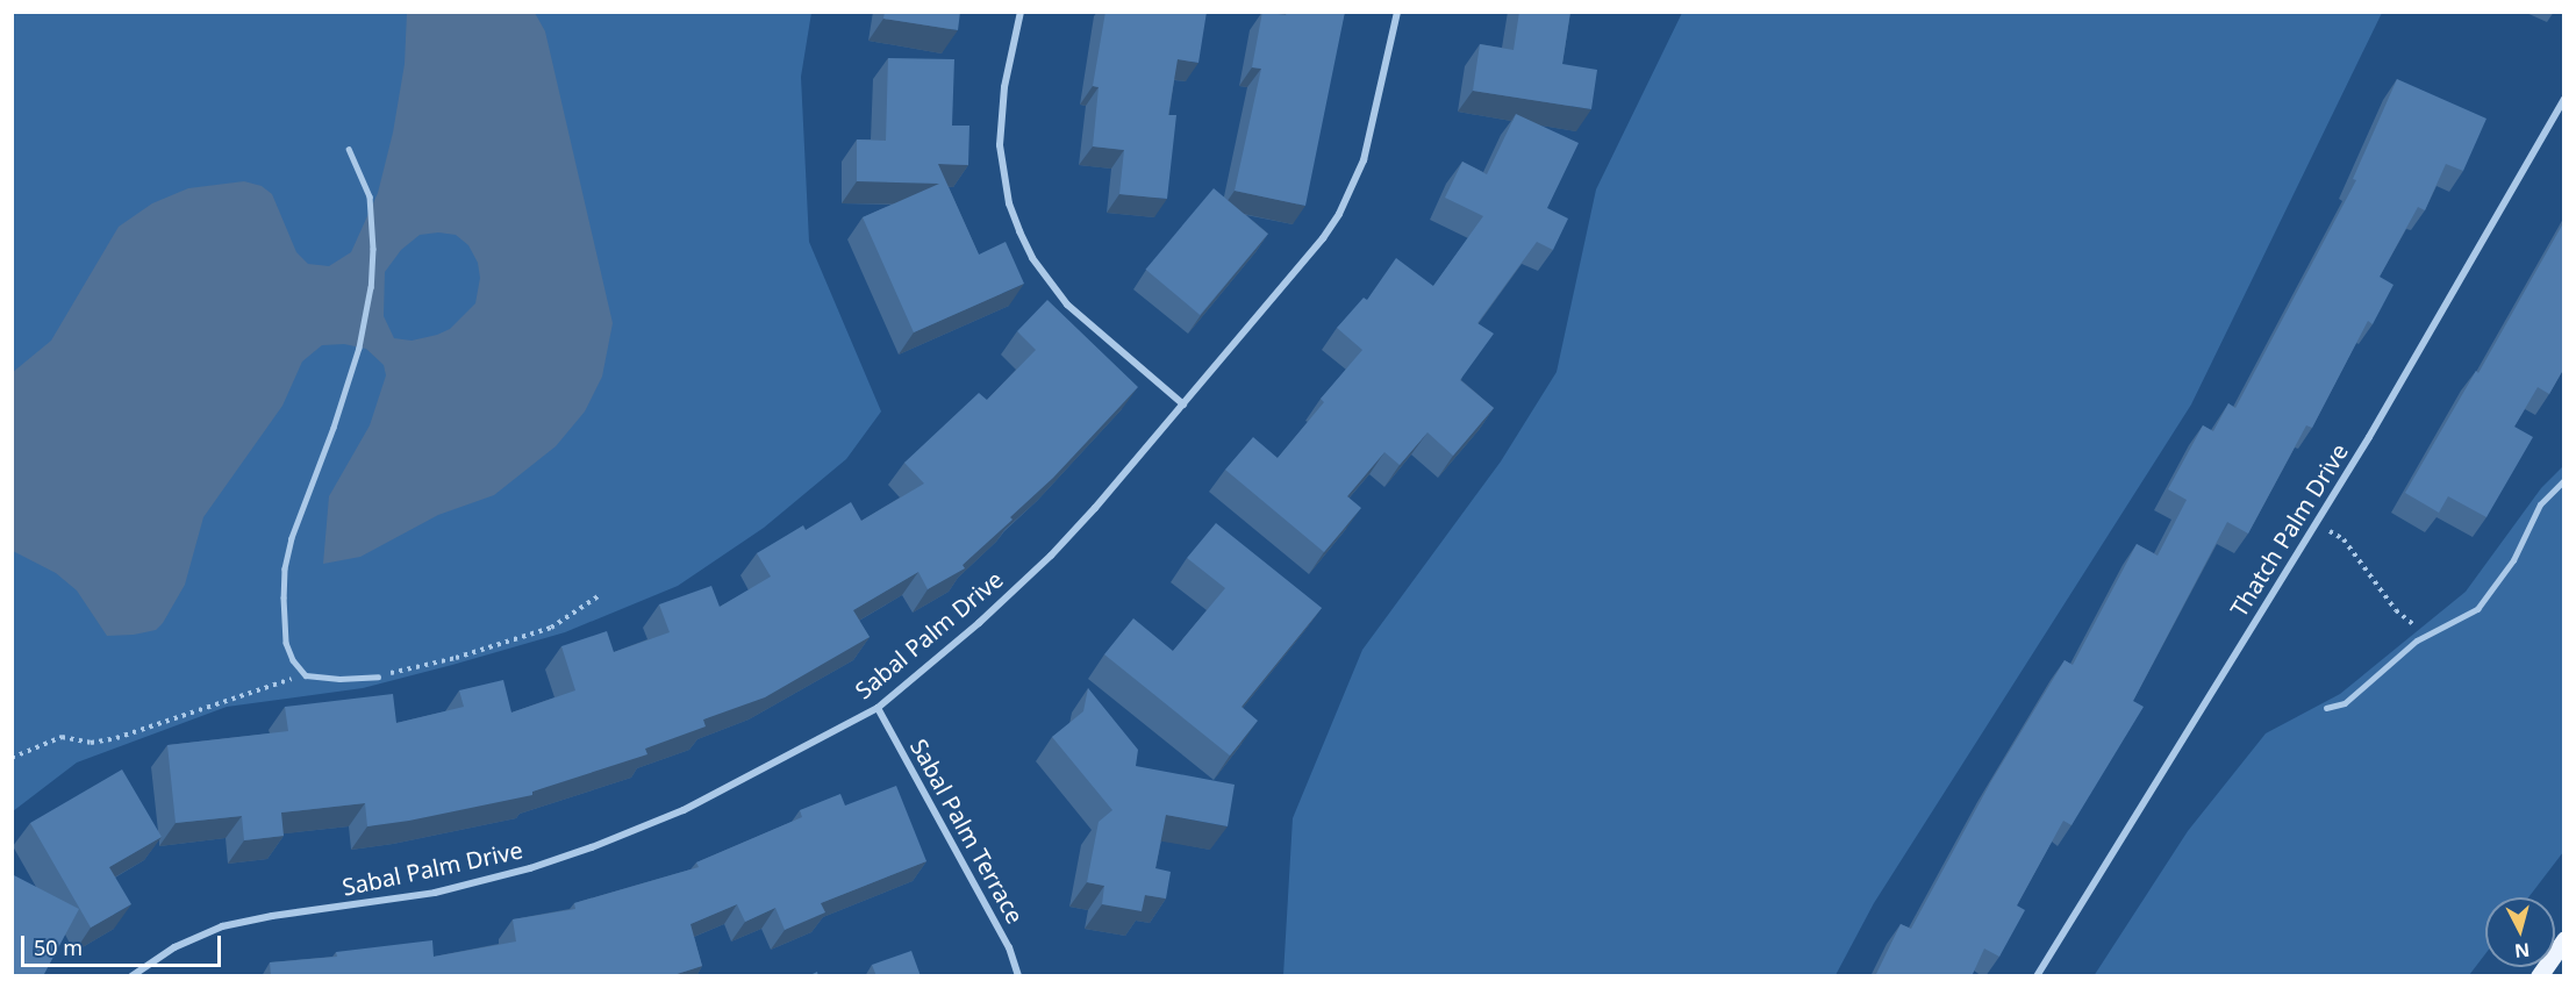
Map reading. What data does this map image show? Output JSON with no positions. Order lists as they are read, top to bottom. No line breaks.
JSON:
{"streets":{"street":["Thatch Palm Drive","Sabal Palm Drive","Sabal Palm Terrace"]},"crossings":[["Sabal Palm Drive","Sabal Palm Terrace"]],"scale_bar":"50 m","north":"bottom"}
